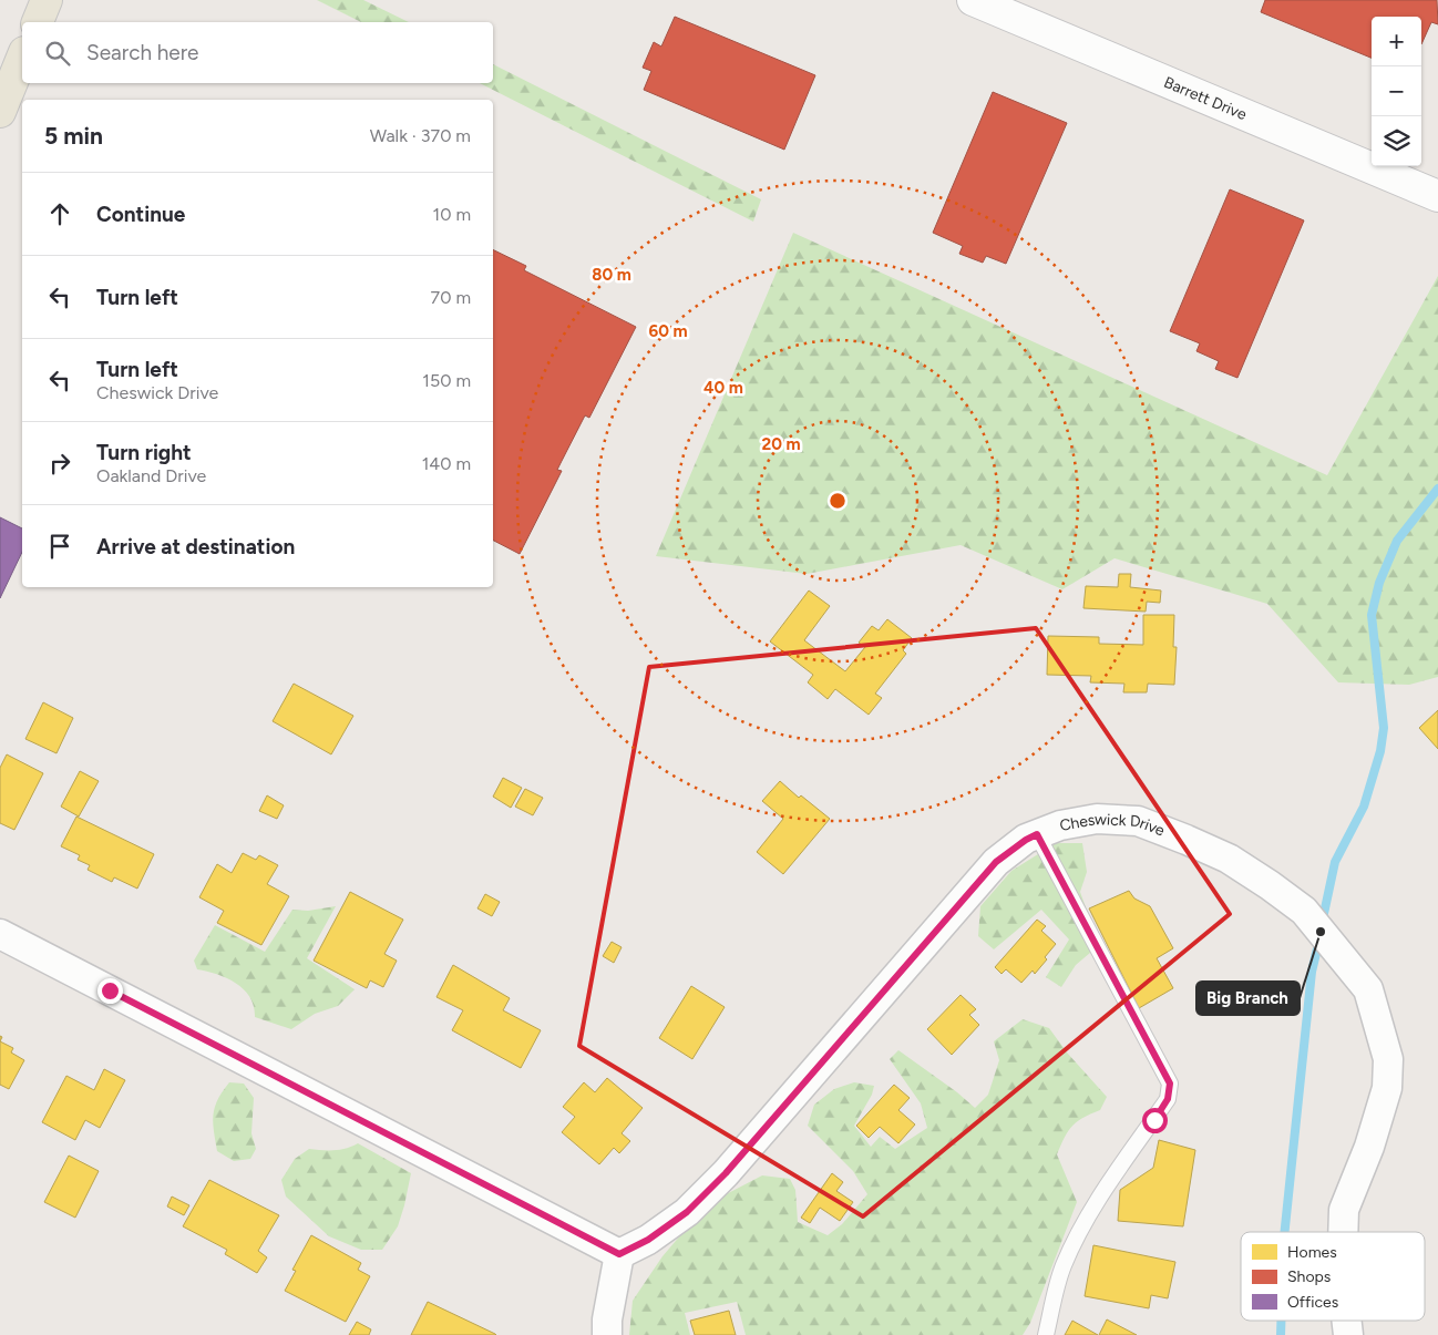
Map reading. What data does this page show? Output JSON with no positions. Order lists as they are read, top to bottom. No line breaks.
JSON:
{"streets":{"street":["Barrett Drive","Cheswick Drive"]},"places":["Big Branch"],"legend":["Homes","Shops","Offices"],"page":{"map_buttons":["+","−"],"search":"Search here","heading":["5 min","Walk · 370 m"],"list":[["Continue","10 m"],["Turn left","70 m"],["Turn left","Cheswick Drive","150 m"],["Turn right","Oakland Drive","140 m"],"Arrive at destination"]},"rings":["80 m","60 m","40 m","20 m"]}
